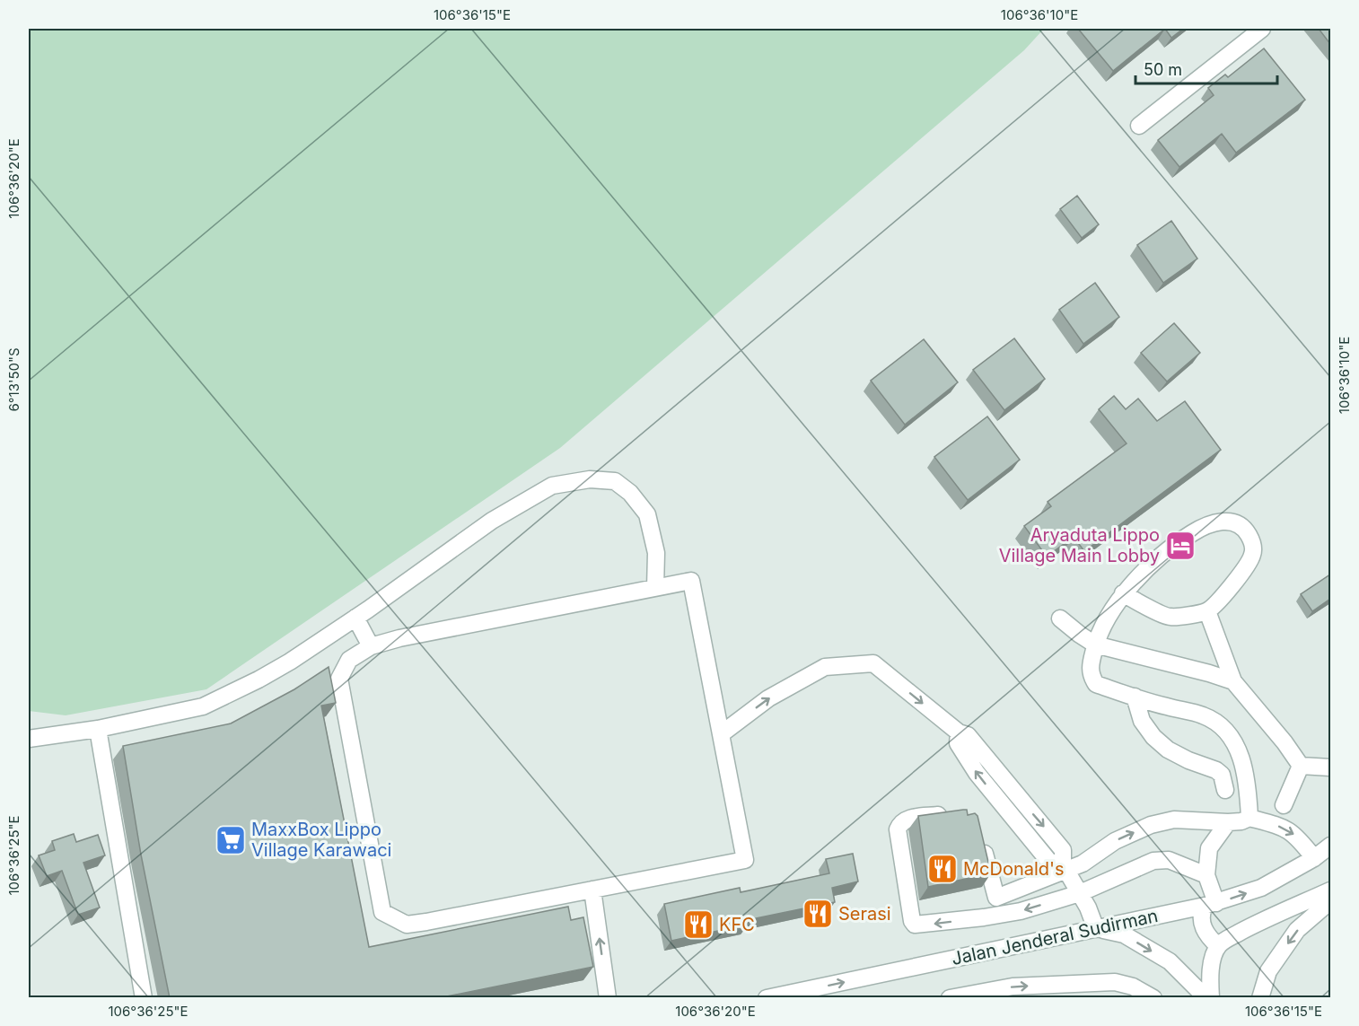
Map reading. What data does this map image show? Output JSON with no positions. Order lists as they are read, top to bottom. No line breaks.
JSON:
{"streets":{"street":["Jalan Jenderal Sudirman"]},"places":{"hotel":["Aryaduta Lippo Village Main Lobby"],"supermarket":["MaxxBox Lippo Village Karawaci"],"restaurant":["McDonald's","Serasi","KFC"]},"scale_bar":"50 m","coordinates":["106°36'15\"E","106°36'10\"E","106°36'20\"E","6°13'50\"S","106°36'25\"E"]}
